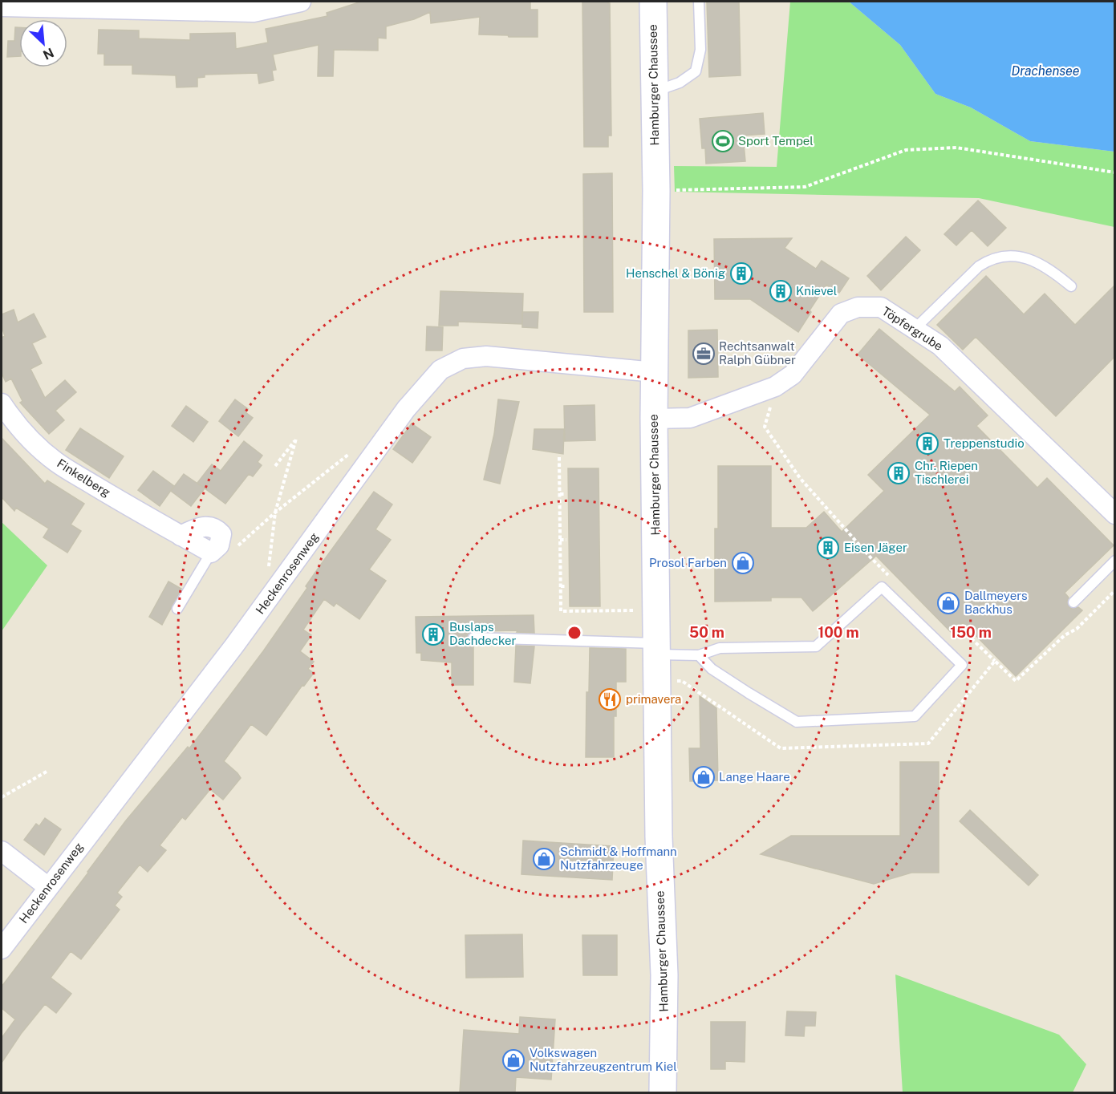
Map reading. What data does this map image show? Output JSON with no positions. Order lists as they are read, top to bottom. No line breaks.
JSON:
{"streets":{"main road":["Hamburger Chaussee"],"street":["Töpfergrube","Finkelberg","Heckenrosenweg"]},"crossings":[["Hamburger Chaussee","Töpfergrube"],["Hamburger Chaussee","Heckenrosenweg"]],"water":["Drachensee"],"places":{"sports":["Sport Tempel"],"building":["Henschel & Bönig","Knievel","Treppenstudio","Chr. Riepen Tischlerei","Eisen Jäger","Buslaps Dachdecker"],"office":["Rechtsanwalt Ralph Gübner"],"shop":["Prosol Farben","Dallmeyers Backhus","Lange Haare","Schmidt & Hoffmann Nutzfahrzeuge","Volkswagen Nutzfahrzeugzentrum Kiel"],"restaurant":["primavera"]},"north":"bottom right","rings":["50 m","100 m","150 m"]}
